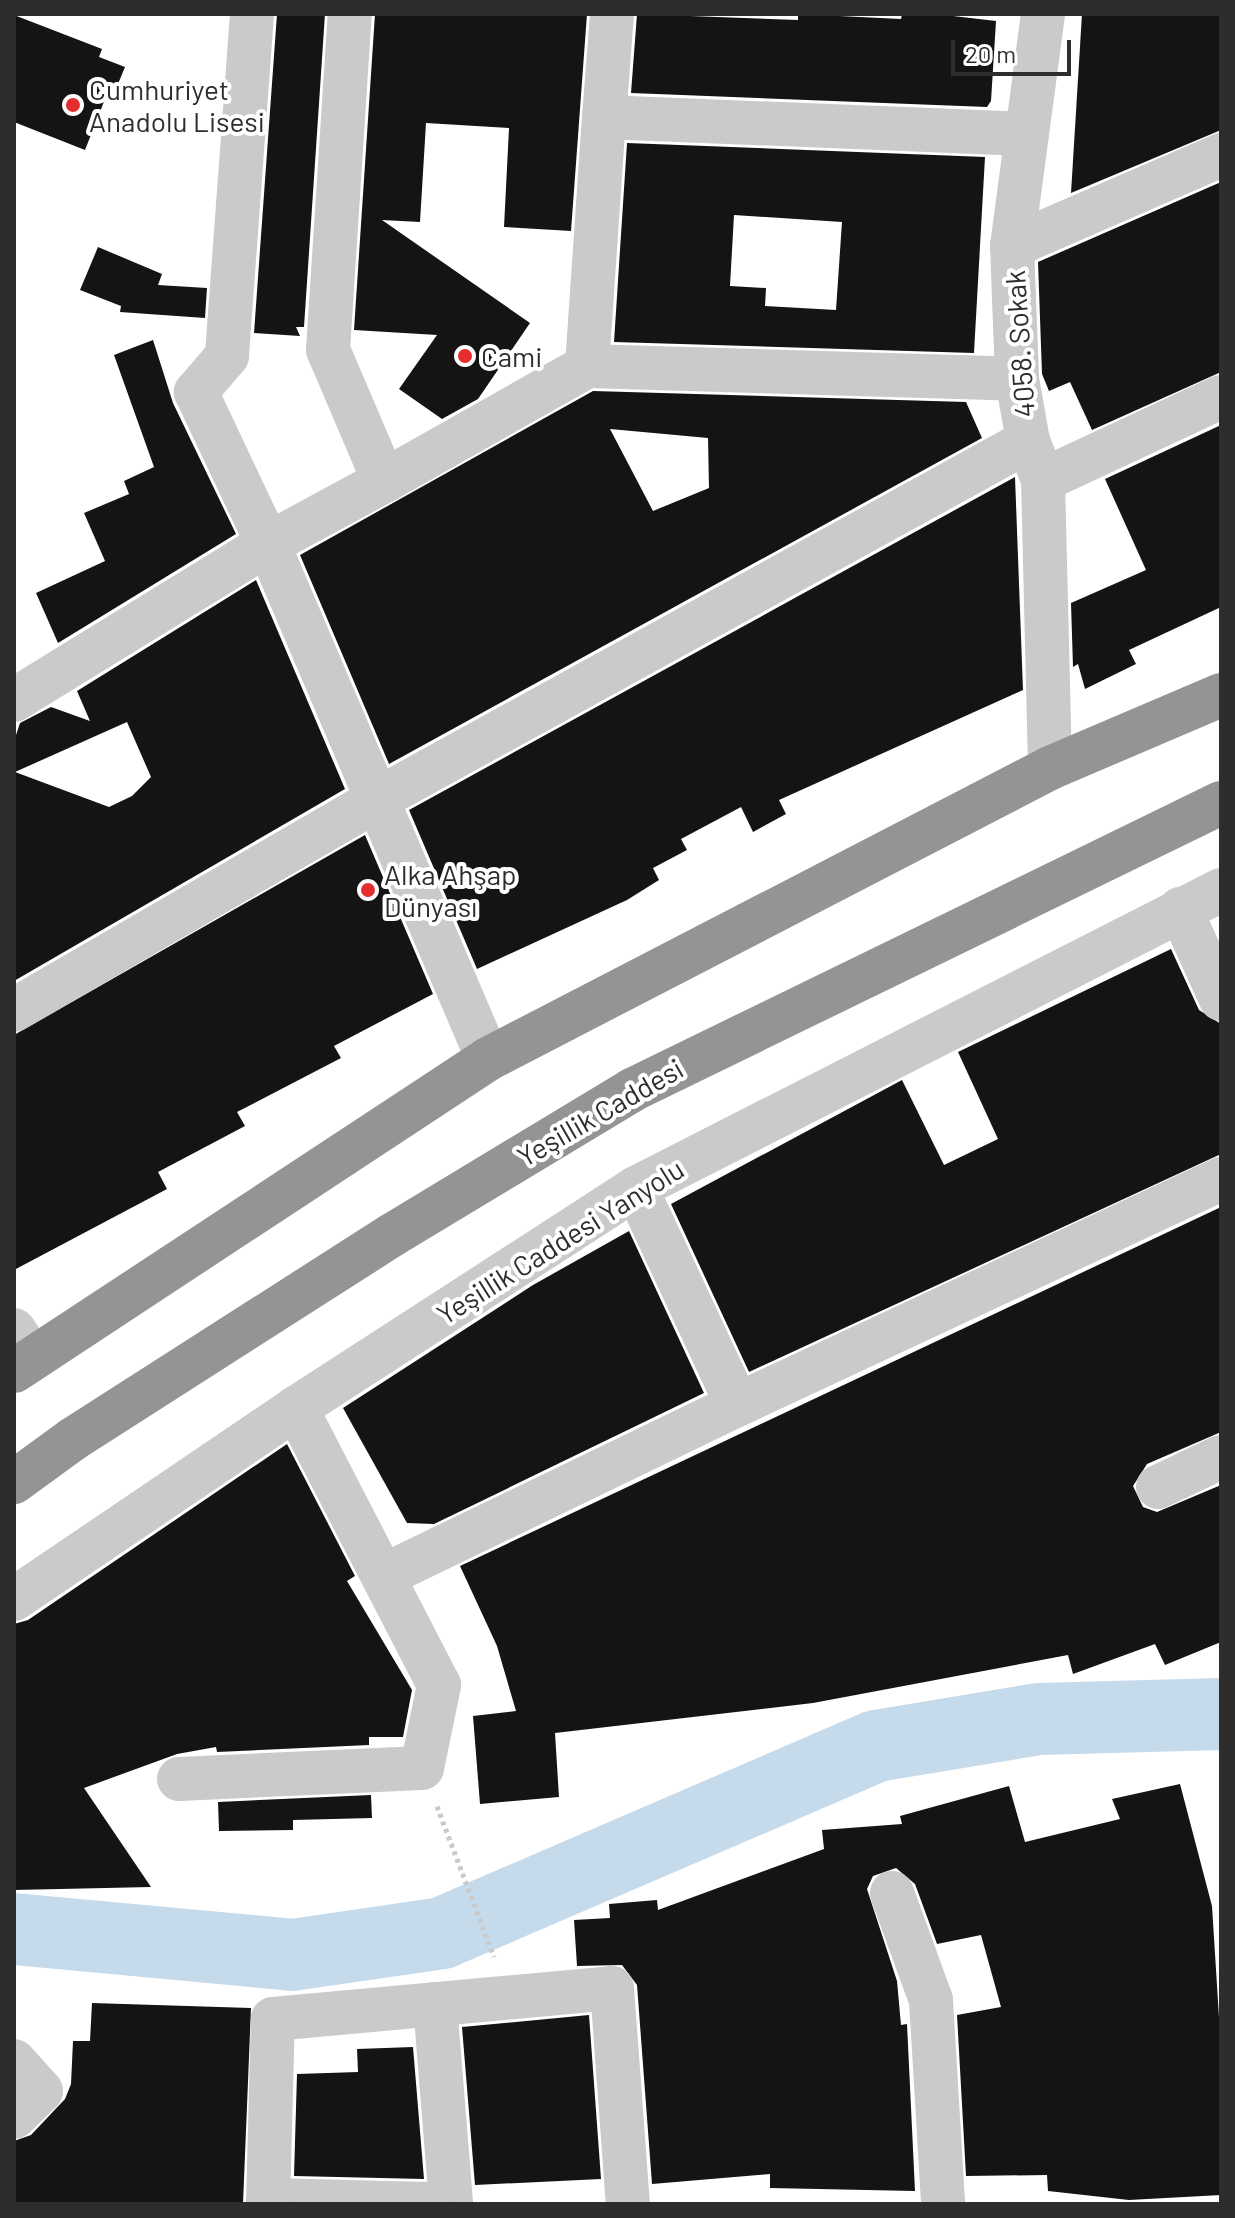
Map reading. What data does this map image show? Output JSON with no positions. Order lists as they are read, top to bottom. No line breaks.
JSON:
{"streets":{"highway":["Yeşillik Caddesi"],"street":["4058. Sokak","Yeşillik Caddesi Yanyolu"]},"places":["Cumhuriyet Anadolu Lisesi","Cami","Alka Ahşap Dünyası"],"scale_bar":"20 m"}
